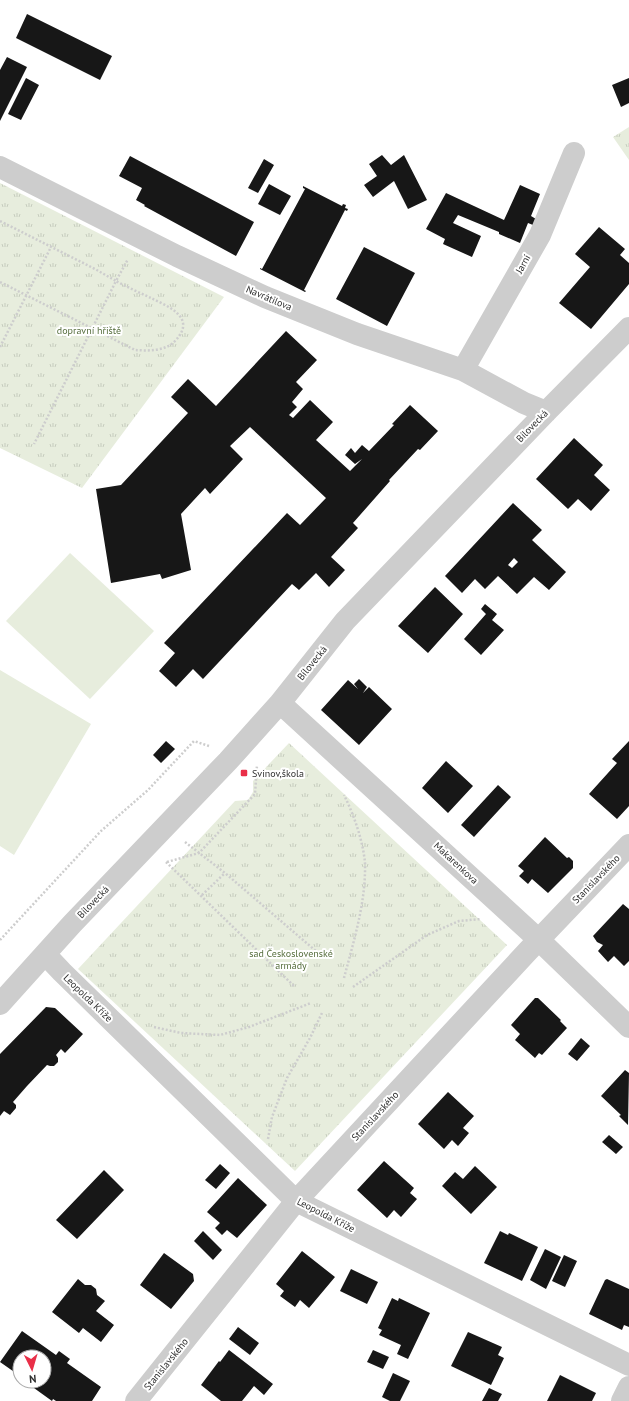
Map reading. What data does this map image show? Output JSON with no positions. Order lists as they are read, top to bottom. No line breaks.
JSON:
{"streets":{"street":["Jarní","Navrátilova","Bílovecká","Makarenkova","Stanislavského","Leopolda Kříže"]},"crossings":[["Jarní","Navrátilova"],["Navrátilova","Bílovecká"],["Bílovecká","Makarenkova"],["Bílovecká","Leopolda Kříže"],["Makarenkova","Stanislavského"],["Stanislavského","Leopolda Kříže"]],"parks":["dopravní hřiště","sad Československé armády"],"places":{"transit":["Svinov,škola"]},"north":"bottom"}
